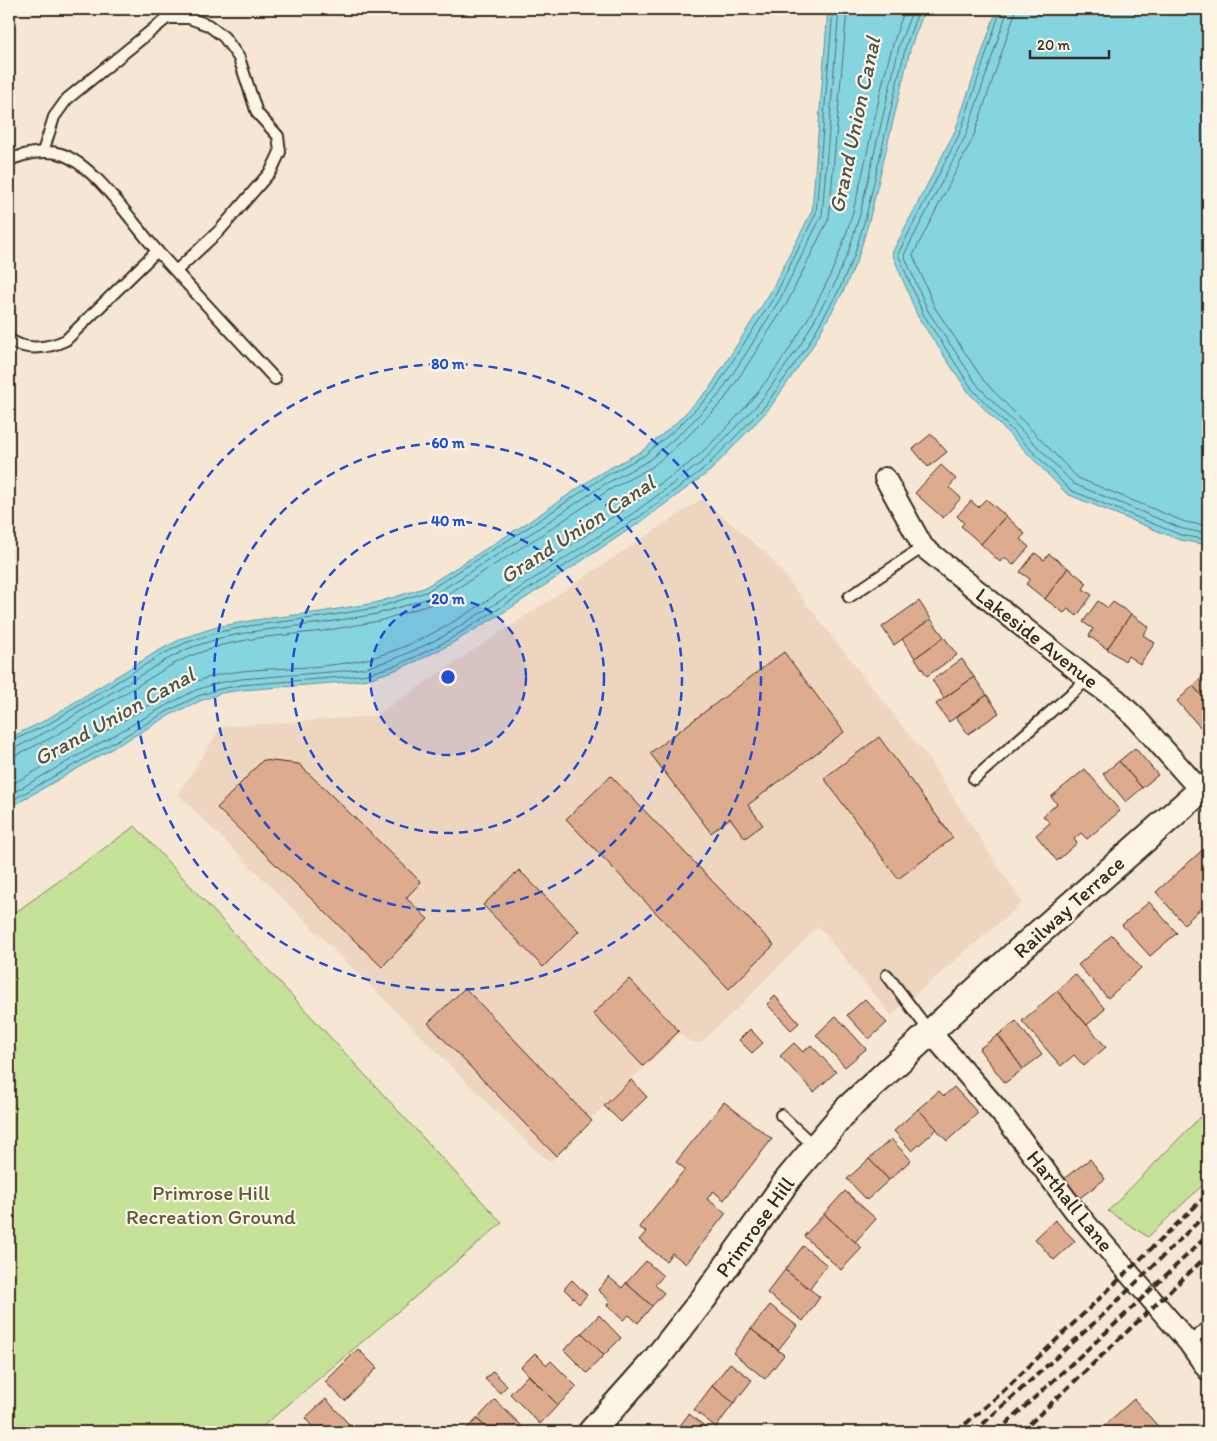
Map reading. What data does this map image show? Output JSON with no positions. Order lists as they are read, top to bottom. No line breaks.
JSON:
{"streets":{"street":["Lakeside Avenue","Railway Terrace","Harthall Lane","Primrose Hill"]},"crossings":[["Lakeside Avenue","Railway Terrace"],["Railway Terrace","Harthall Lane"],["Railway Terrace","Primrose Hill"],["Harthall Lane","Primrose Hill"]],"water":["Grand Union Canal"],"parks":["Primrose Hill Recreation Ground"],"scale_bar":"20 m","rings":["80 m","60 m","40 m","20 m"]}
